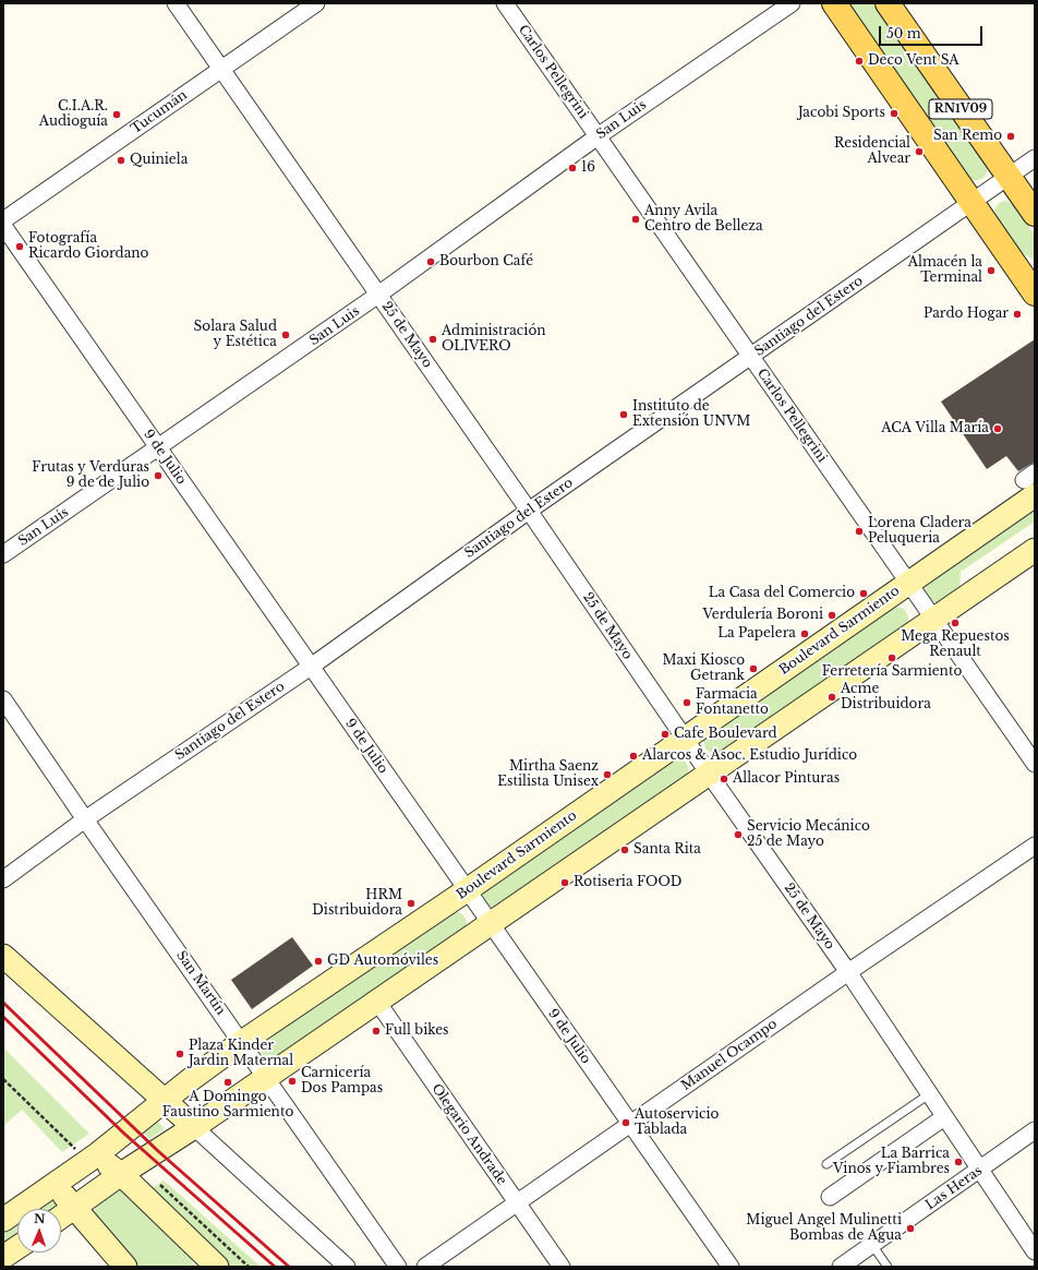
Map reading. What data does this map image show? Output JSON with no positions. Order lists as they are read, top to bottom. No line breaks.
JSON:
{"streets":{"main road":["RN1V09","Boulevard Sarmiento"],"street":["Carlos Pellegrini","Tucumán","San Luis","Santiago del Estero","25 de Mayo","9 de Julio","San Martín","Manuel Ocampo","Olegario Andrade","Las Heras"]},"crossings":[["Carlos Pellegrini","San Luis"],["Carlos Pellegrini","Santiago del Estero"],["Carlos Pellegrini","Boulevard Sarmiento"],["RN1V09","Santiago del Estero"],["Tucumán","25 de Mayo"],["San Luis","25 de Mayo"],["San Luis","9 de Julio"],["Santiago del Estero","25 de Mayo"],["Santiago del Estero","9 de Julio"],["Santiago del Estero","San Martín"],["25 de Mayo","Boulevard Sarmiento"],["25 de Mayo","Manuel Ocampo"],["25 de Mayo","Las Heras"],["9 de Julio","Boulevard Sarmiento"],["9 de Julio","Manuel Ocampo"],["Boulevard Sarmiento","San Martín"],["Manuel Ocampo","Olegario Andrade"]],"places":["Deco Vent SA","Jacobi Sports","C.I.A.R. Audioguía","San Remo","Residencial Alvear","Quiniela","16","Anny Avila Centro de Belleza","Fotografía Ricardo Giordano","Bourbon Café","Almacén la Terminal","Pardo Hogar","Solara Salud y Estética","Administración OLIVERO","Instituto de Extensión UNVM","ACA Villa María","Frutas y Verduras 9 de de Julio","Lorena Cladera Peluqueria","La Casa del Comercio","Verdulería Boroni","Mega Repuestos Renault","La Papelera","Ferretería Sarmiento","Maxi Kiosco Getrank","Acme Distribuidora","Farmacia Fontanetto","Cafe Boulevard","Alarcos & Asoc. Estudio Jurídico","Mirtha Saenz Estilista Unisex","Allacor Pinturas","Servicio Mecánico 25 de Mayo","Santa Rita","Rotiseria FOOD","HRM Distribuidora","GD Automóviles","Full bikes","Plaza Kinder Jardin Maternal","Carnicería Dos Pampas","A Domingo Faustino Sarmiento","Autoservicio Tablada","La Barrica Vinos y Fiambres","Miguel Angel Mulinetti Bombas de Agua"],"scale_bar":"50 m","north":"top"}
